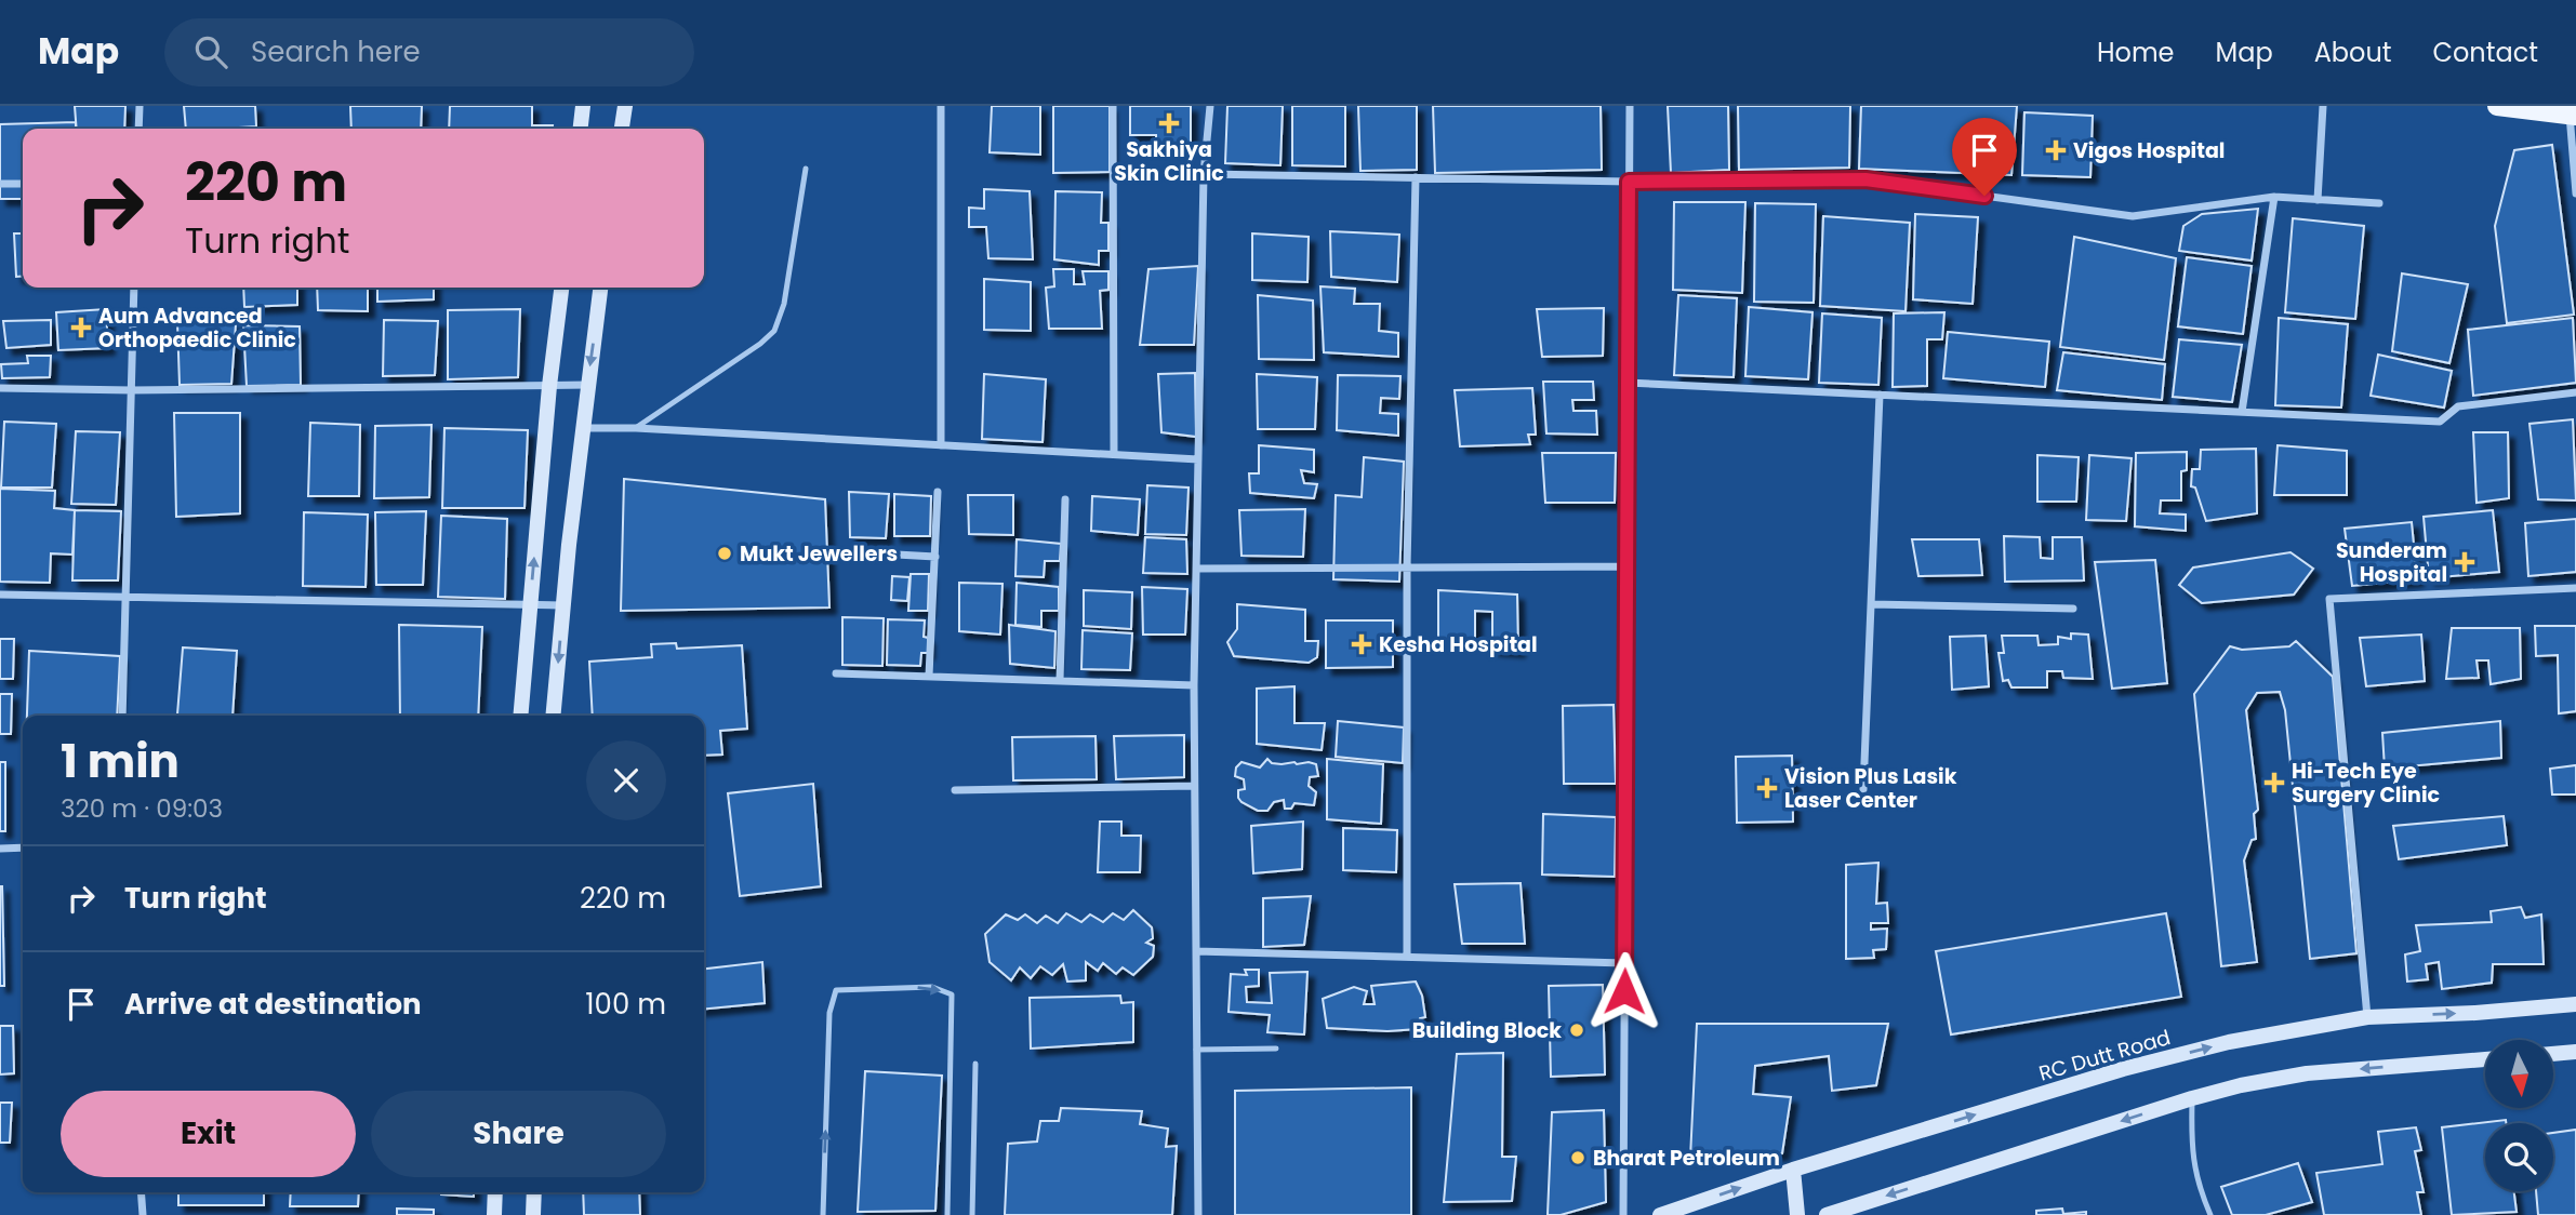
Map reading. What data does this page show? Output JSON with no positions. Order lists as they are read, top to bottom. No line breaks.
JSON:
{"streets":{"main road":["RC Dutt Road"]},"places":{"health":["Sakhiya Skin Clinic","Vigos Hospital","Aum Advanced Orthopaedic Clinic","Sunderam Hospital","Kesha Hospital","Hi-Tech Eye Surgery Clinic","Vision Plus Lasik Laser Center"],"other":["Mukt Jewellers","Building Block","Bharat Petroleum"]},"north":"bottom","page":{"header":"Map","search":"Search here","nav":["Home","Map","About","Contact"],"turn":["220 m","Turn right"],"heading":["1 min","320 m · 09:03"],"list":[{"name":"Turn right","value":"220 m"},{"name":"Arrive at destination","value":"100 m"}],"buttons":["Exit","Share"]}}
